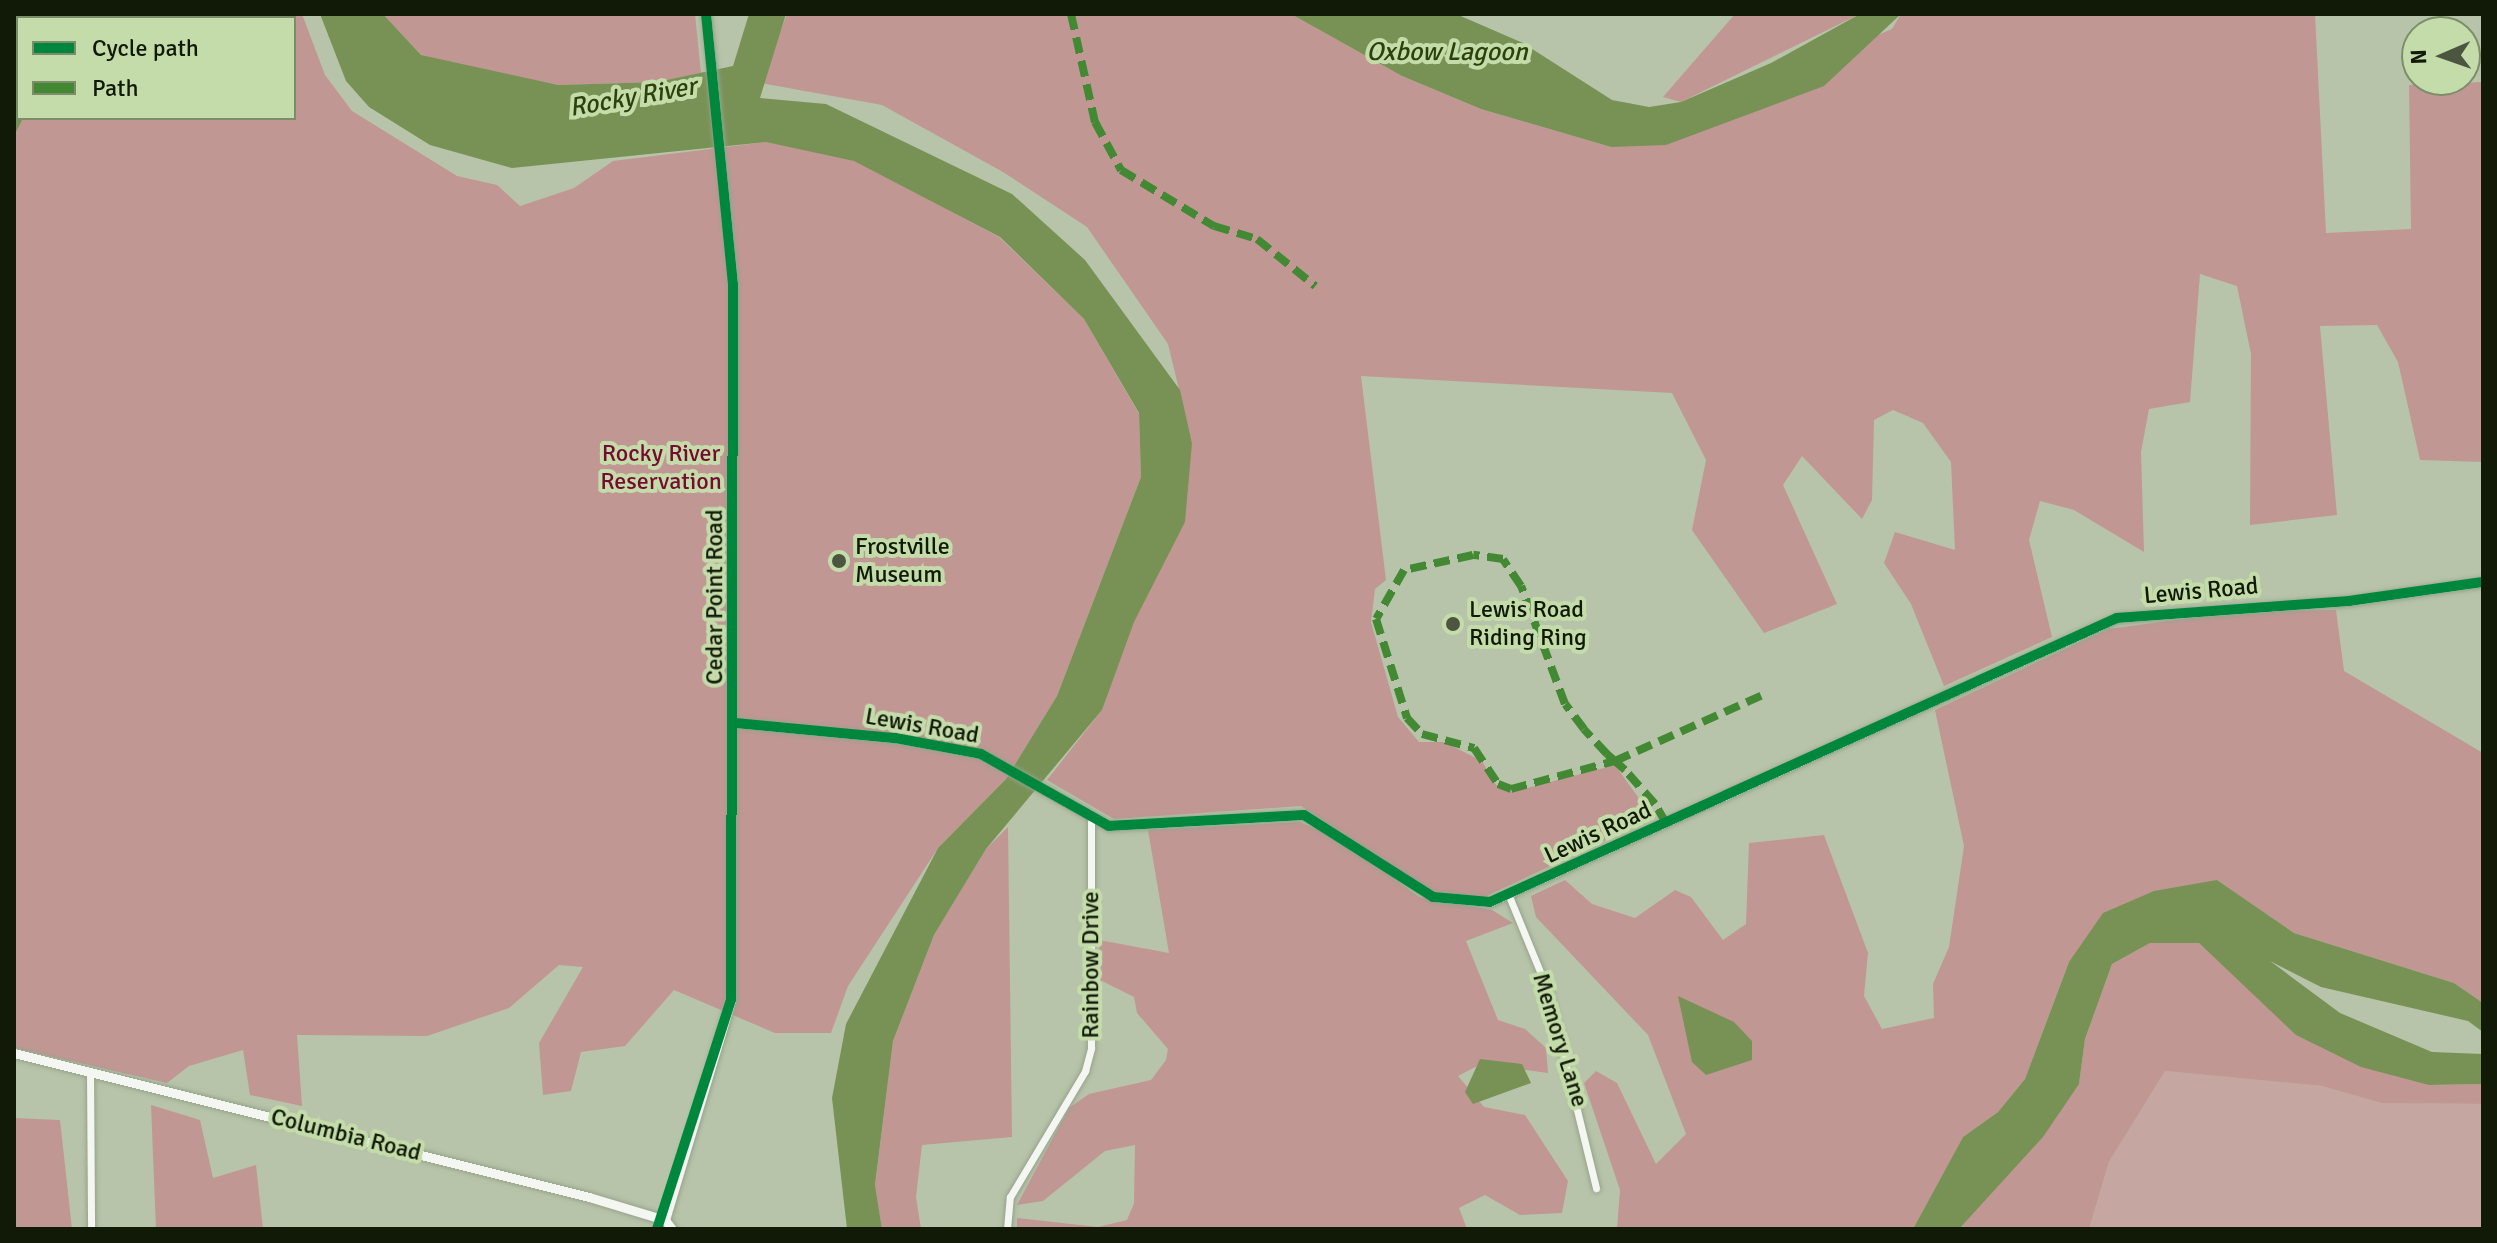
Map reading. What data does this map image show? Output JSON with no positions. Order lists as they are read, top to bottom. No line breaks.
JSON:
{"streets":{"street":["Lewis Road","Cedar Point Road","Rainbow Drive","Memory Lane","Columbia Road"]},"crossings":[["Lewis Road","Cedar Point Road"],["Lewis Road","Rainbow Drive"],["Lewis Road","Memory Lane"],["Cedar Point Road","Columbia Road"]],"water":["Oxbow Lagoon","Rocky River"],"parks":["Rocky River Reservation"],"places":["Frostville Museum","Lewis Road Riding Ring"],"legend":["Cycle path","Path"],"north":"left"}
